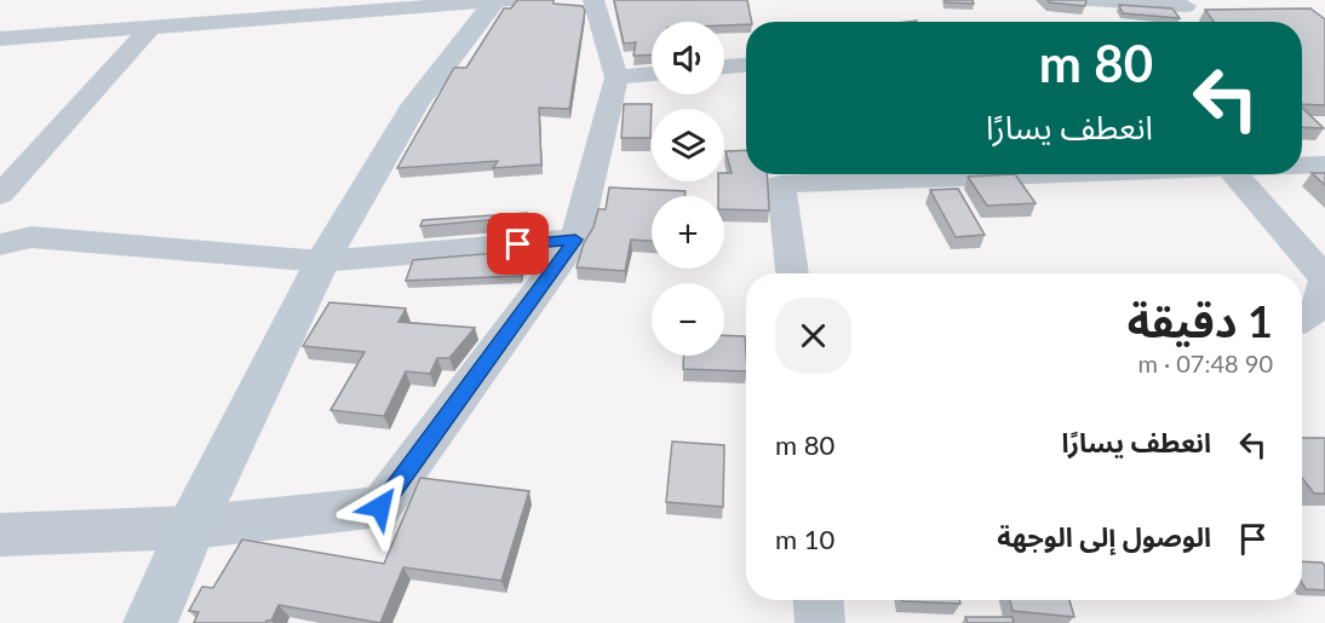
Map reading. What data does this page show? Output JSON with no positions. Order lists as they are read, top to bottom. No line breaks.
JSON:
{"page":{"map_buttons":["+","−"],"turn":["80 m","انعطف يسارًا"],"heading":["1 دقيقة","90 m · 07:48"],"list":[{"name":"انعطف يسارًا","value":"80 m"},{"name":"الوصول إلى الوجهة","value":"10 m"}]}}
